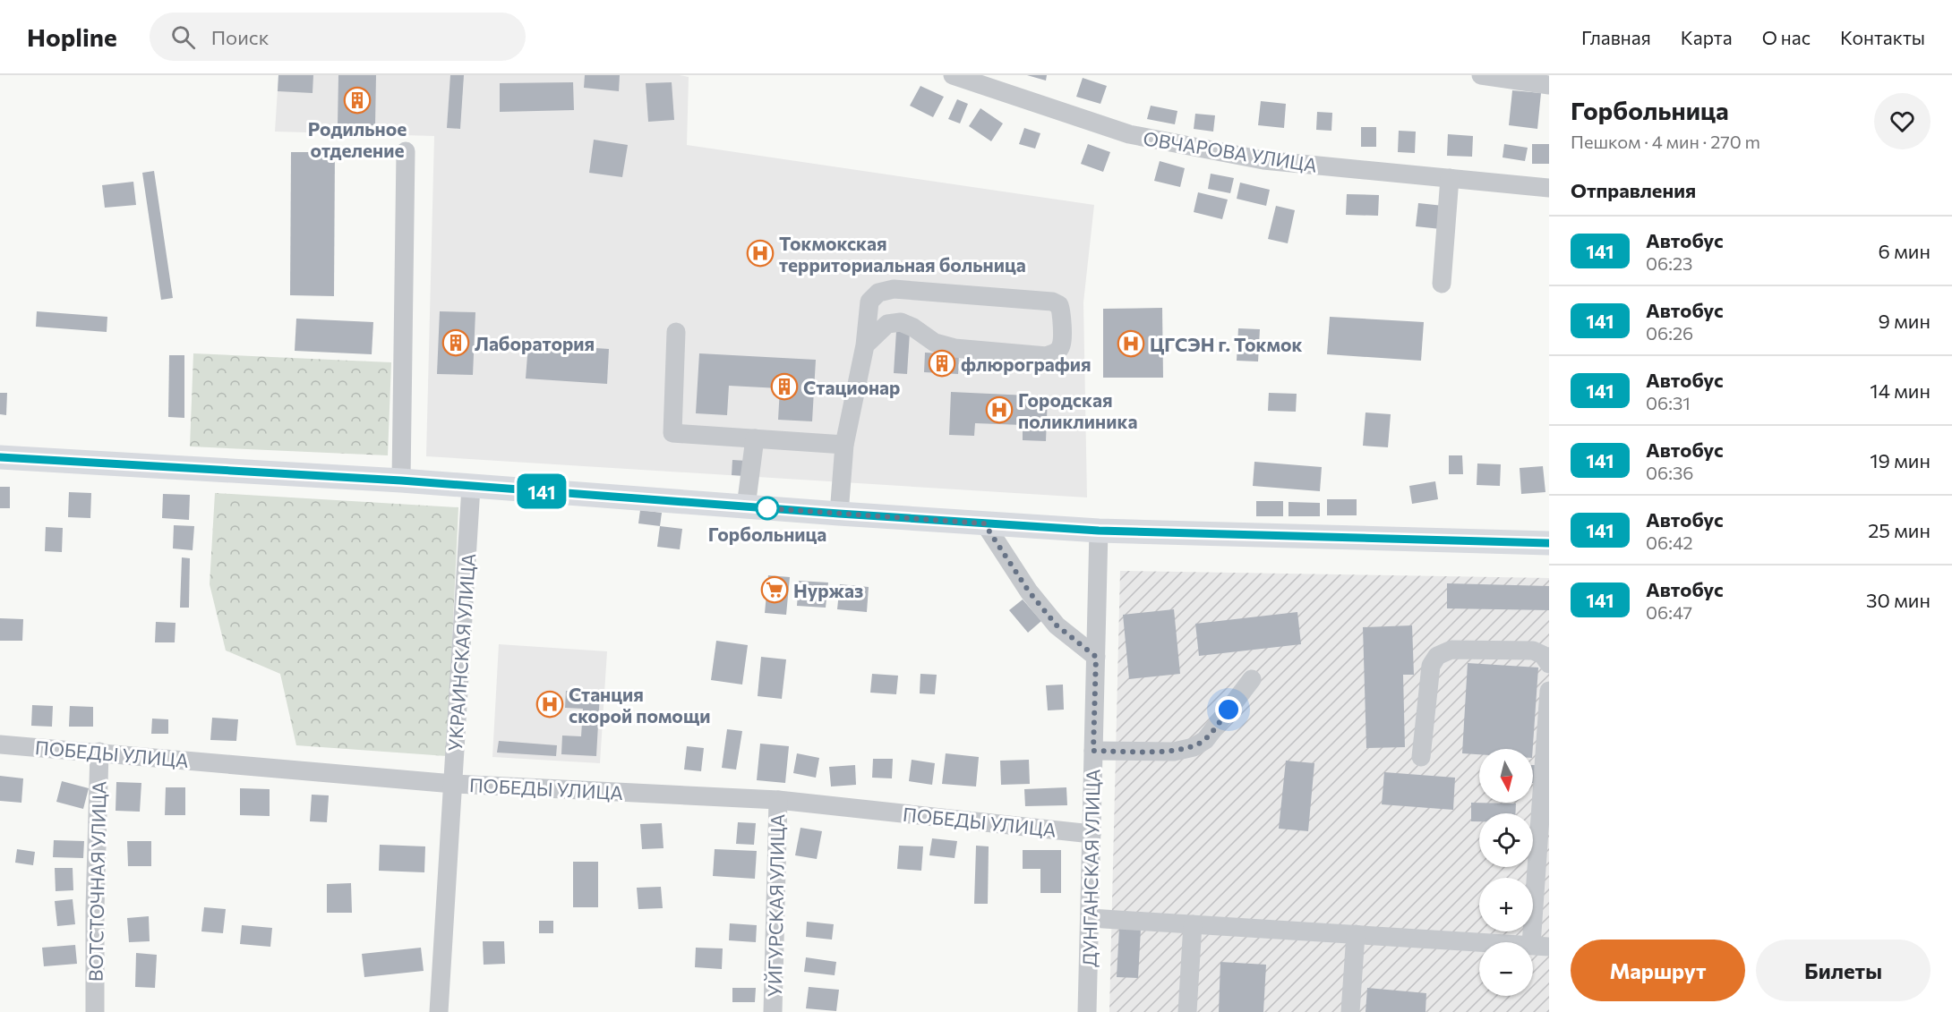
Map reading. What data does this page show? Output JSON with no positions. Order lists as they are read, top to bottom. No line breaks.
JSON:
{"streets":{"street":["ОВЧАРОВА УЛИЦА","УКРАИНСКАЯ УЛИЦА","ПОБЕДЫ УЛИЦА","ДУНГАНСКАЯ УЛИЦА","ВОТСТОЧНАЯ УЛИЦА","УЙГУРСКАЯ УЛИЦА"]},"crossings":[["УКРАИНСКАЯ УЛИЦА","ПОБЕДЫ УЛИЦА"],["ПОБЕДЫ УЛИЦА","ДУНГАНСКАЯ УЛИЦА"],["ПОБЕДЫ УЛИЦА","ВОТСТОЧНАЯ УЛИЦА"],["ПОБЕДЫ УЛИЦА","УЙГУРСКАЯ УЛИЦА"]],"places":{"building":["Родильное отделение","Лаборатория","флюрография","Cтационар"],"hospital":["Токмокская территориальная больница","ЦГСЭН г. Токмок","Городская поликлиника","Станция скорой помощи"],"other":["Горбольница"],"supermarket":["Нуржаз"]},"lines":["bus line 141"],"north":"bottom","page":{"header":"Hopline","search":"Поиск","nav":["Главная","Карта","О нас","Контакты"],"on_map":"141","heading":[["Горбольница","Пешком · 4 мин · 270 m"],"Отправления"],"list":[{"mark":"141","name":"Автобус","note":"06:23","value":"6 мин"},{"mark":"141","name":"Автобус","note":"06:26","value":"9 мин"},{"mark":"141","name":"Автобус","note":"06:31","value":"14 мин"},{"mark":"141","name":"Автобус","note":"06:36","value":"19 мин"},{"mark":"141","name":"Автобус","note":"06:42","value":"25 мин"},{"mark":"141","name":"Автобус","note":"06:47","value":"30 мин"}],"map_buttons":["+","−"],"buttons":["Маршрут","Билеты"]}}
